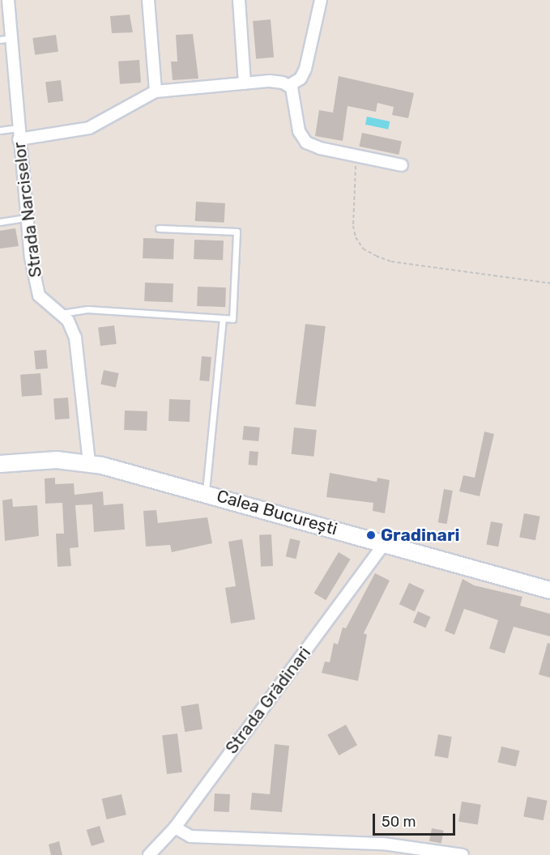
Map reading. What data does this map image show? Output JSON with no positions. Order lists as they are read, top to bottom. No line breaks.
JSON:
{"streets":{"main road":["Calea București"],"street":["Strada Narciselor","Strada Grădinari"]},"crossings":[["Strada Narciselor","Calea București"],["Calea București","Strada Grădinari"]],"places":["Gradinari"],"scale_bar":"50 m"}
